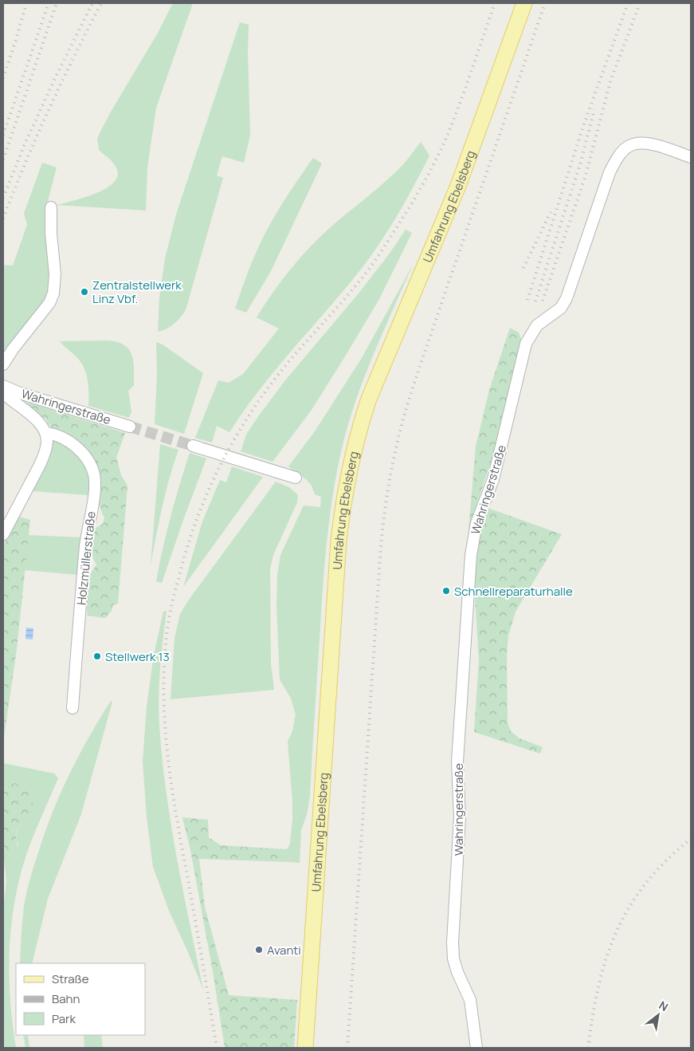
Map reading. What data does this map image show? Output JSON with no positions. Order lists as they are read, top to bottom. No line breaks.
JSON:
{"streets":{"main road":["Umfahrung Ebelsberg"],"street":["Wahringerstraße","Holzmüllerstraße"]},"places":["Zentralstellwerk Linz Vbf.","Schnellreparaturhalle","Stellwerk 13","Avanti"],"legend":["Straße","Bahn","Park"],"north":"top right"}
